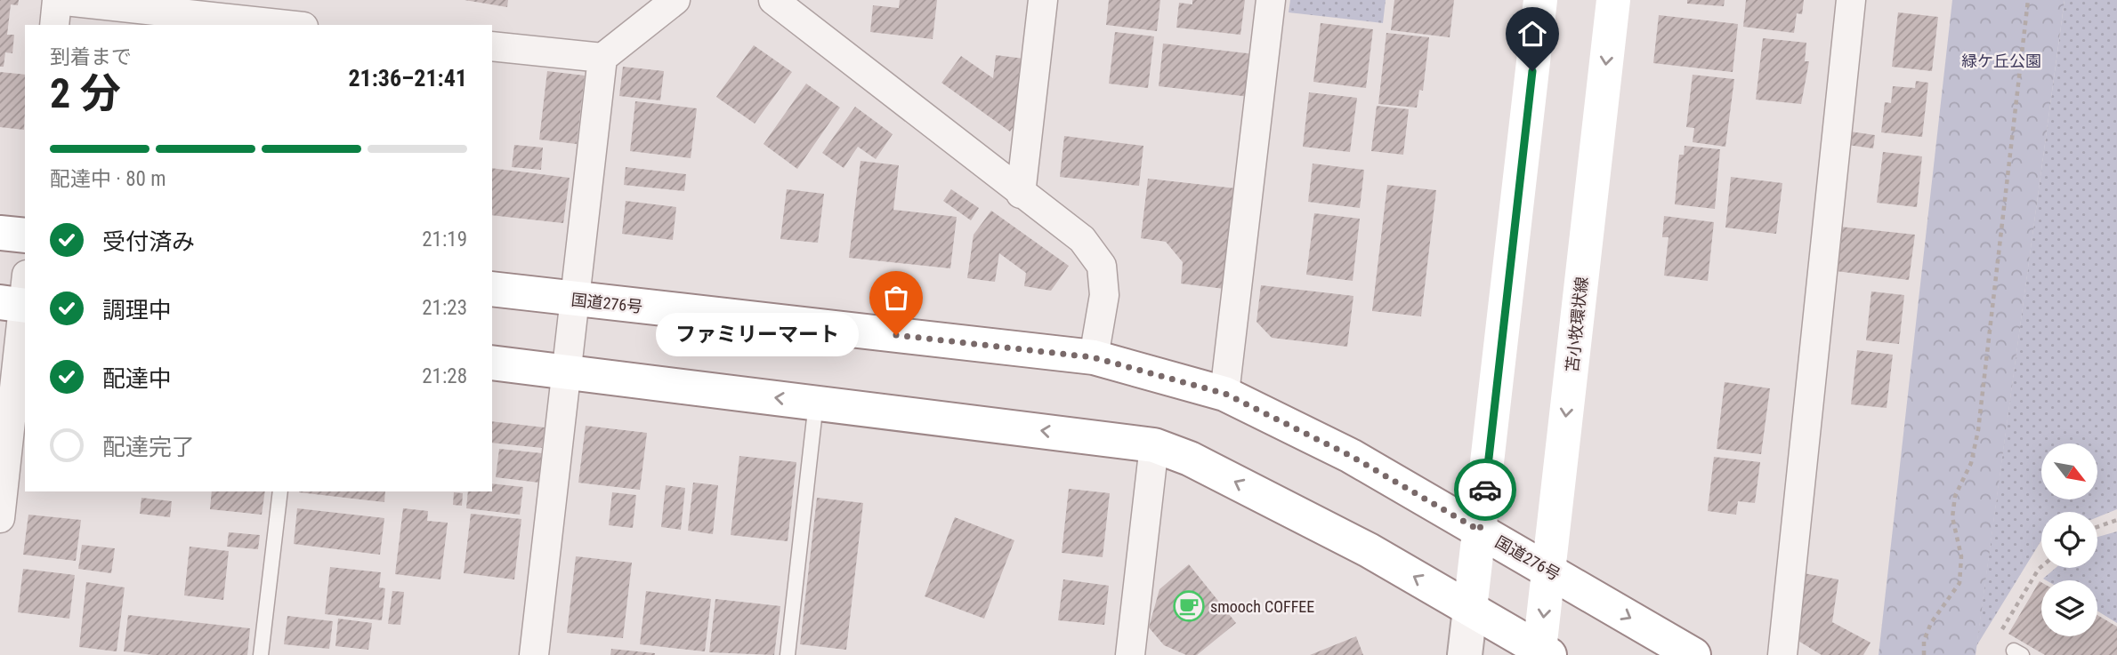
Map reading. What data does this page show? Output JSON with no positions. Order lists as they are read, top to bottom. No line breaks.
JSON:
{"streets":{"main road":["国道276号","苫小牧環状線"]},"crossings":[["国道276号","苫小牧環状線"]],"parks":["緑ケ丘公園"],"places":{"other":["ファミリーマート"],"cafe":["smooch COFFEE"]},"north":"bottom right","page":{"heading":["2 分","到着まで","21:36–21:41"],"bar":"配達中 · 80 m","list":[["受付済み","21:19"],["調理中","21:23"],["配達中","21:28"],"配達完了"],"bubble":"ファミリーマート"}}
